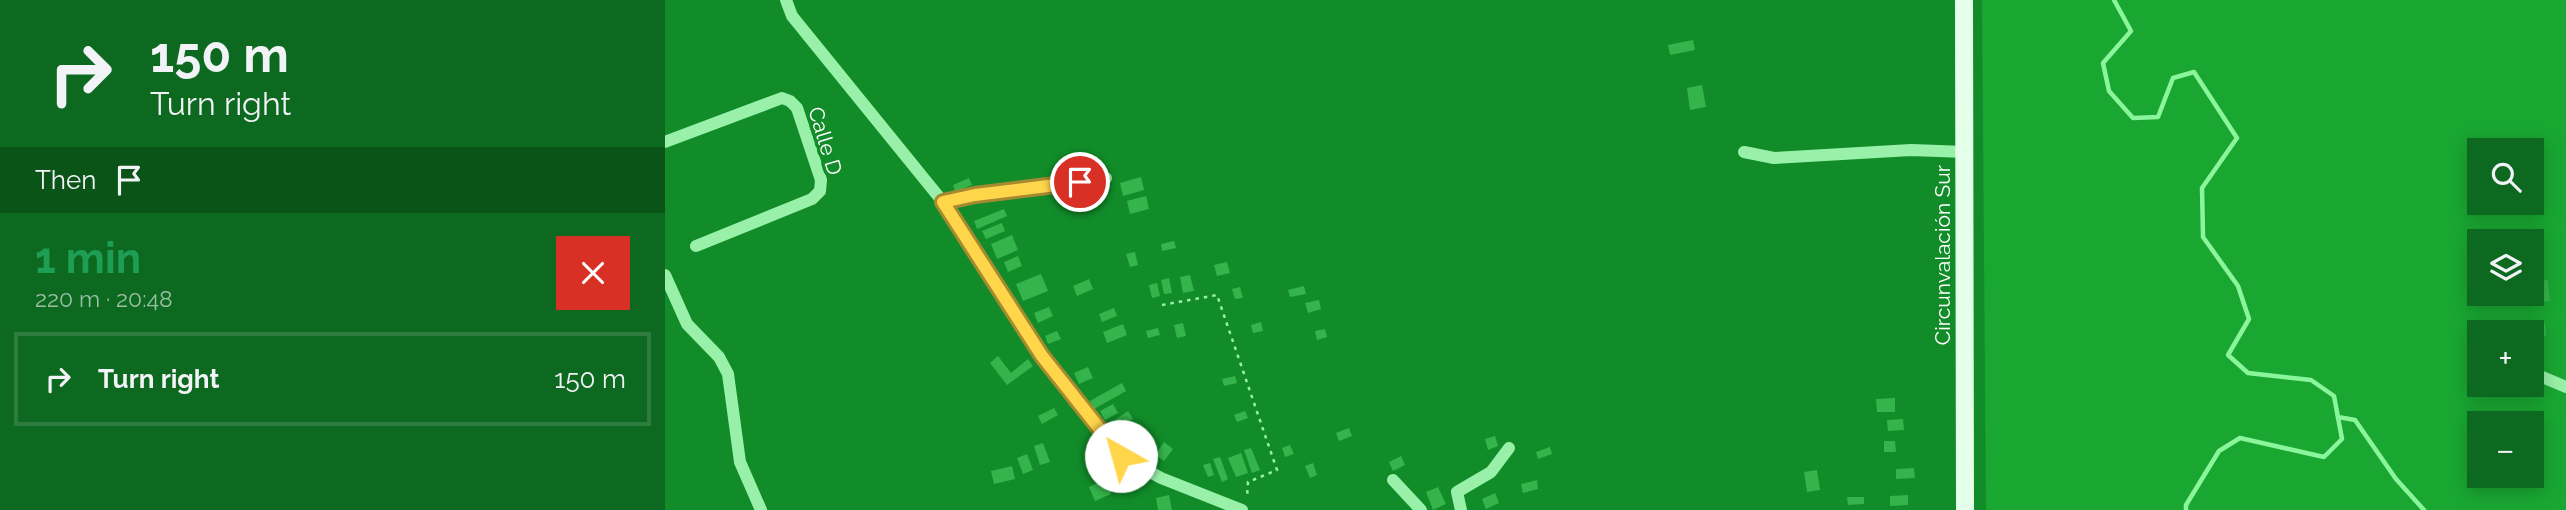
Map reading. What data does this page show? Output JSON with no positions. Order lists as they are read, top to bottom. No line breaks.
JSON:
{"streets":{"main road":["Circunvalación Sur"],"street":["Calle D"]},"page":{"turn":["150 m","Turn right"],"map_buttons":["+","−"],"then":"Then","heading":["1 min","220 m · 20:48"],"list":[{"name":"Turn right","value":"150 m"}]}}
